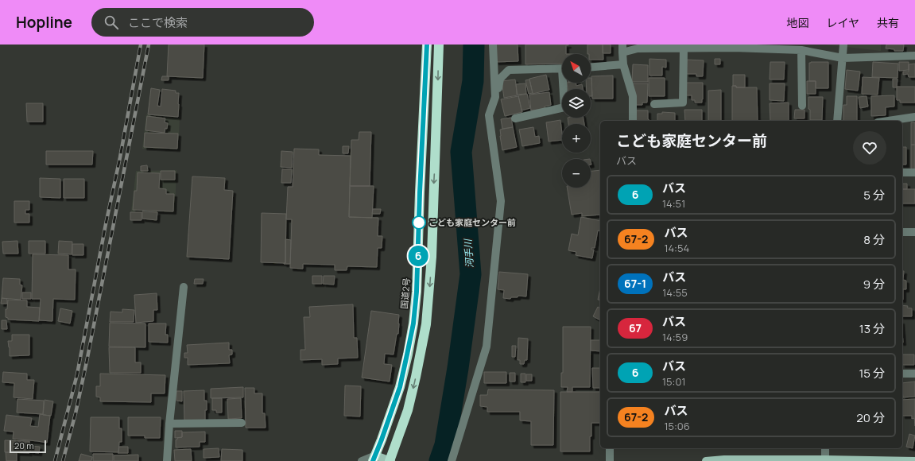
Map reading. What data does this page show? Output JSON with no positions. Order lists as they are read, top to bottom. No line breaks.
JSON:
{"streets":{"highway":["国道2号"]},"water":["河手川"],"places":["こども家庭センター前"],"lines":["bus line 6"],"scale_bar":"20 m","north":"top left","page":{"header":"Hopline","search":"ここで検索","nav":["地図","レイヤ","共有"],"on_map":"6","map_buttons":["+","−"],"heading":["こども家庭センター前","バス"],"list":[{"mark":"6","name":"バス","note":"14:51","value":"5 分"},{"mark":"67-2","name":"バス","note":"14:54","value":"8 分"},{"mark":"67-1","name":"バス","note":"14:55","value":"9 分"},{"mark":"67","name":"バス","note":"14:59","value":"13 分"},{"mark":"6","name":"バス","note":"15:01","value":"15 分"},{"mark":"67-2","name":"バス","note":"15:06","value":"20 分"}],"scale":"20 m"}}
